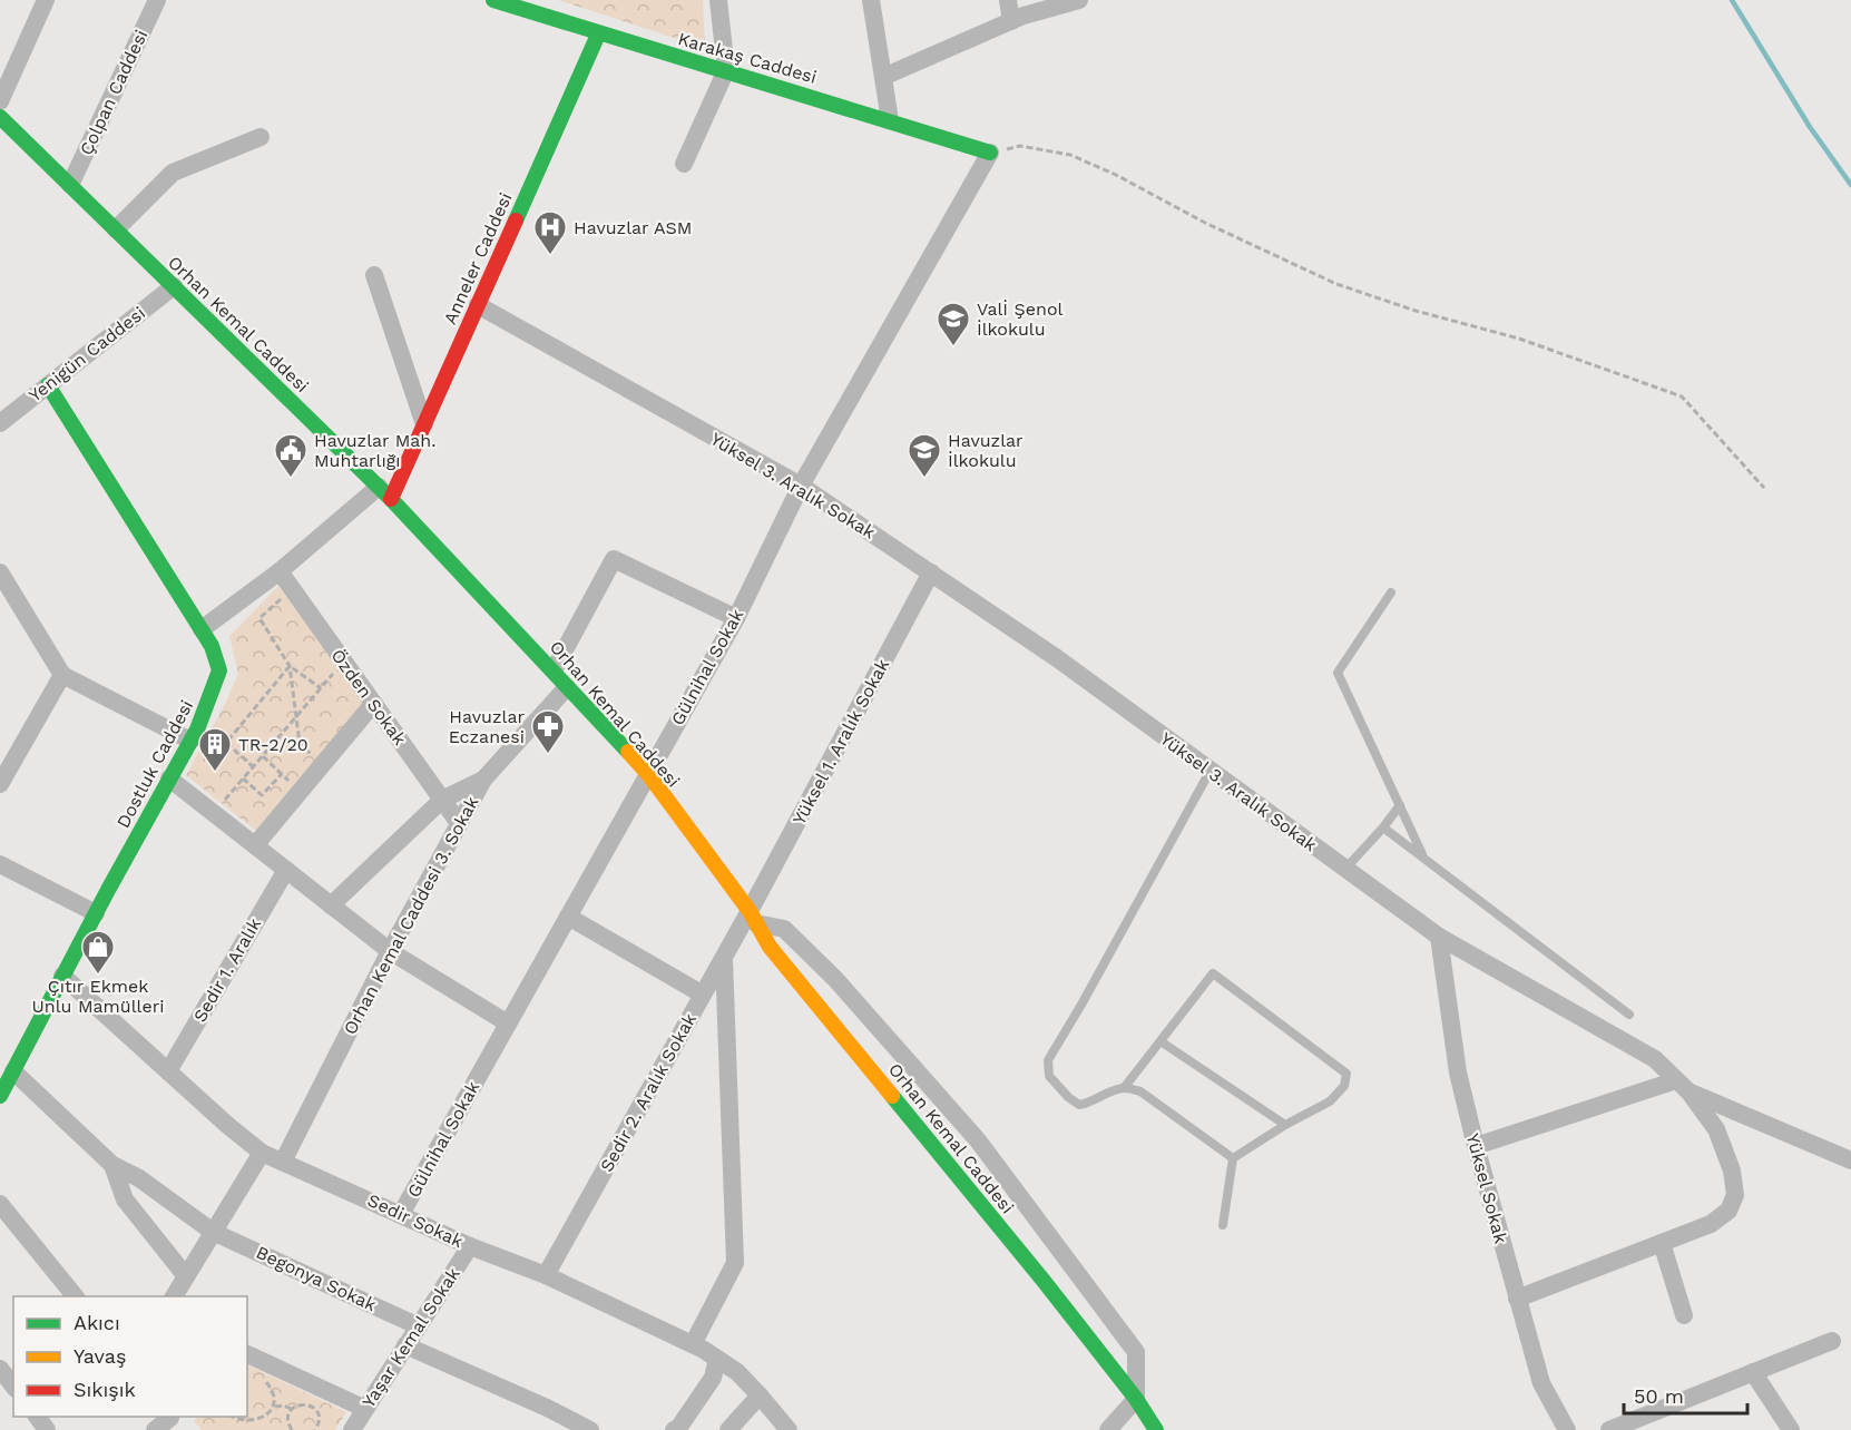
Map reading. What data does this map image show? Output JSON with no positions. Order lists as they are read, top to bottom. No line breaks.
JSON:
{"streets":{"street":["Karakaş Caddesi","Çolpan Caddesi","Anneler Caddesi","Orhan Kemal Caddesi","Yenigün Caddesi","Yüksel 3. Aralık Sokak","Gülnihal Sokak","Özden Sokak","Yüksel 1. Aralık Sokak","Dostluk Caddesi","Orhan Kemal Caddesi 3. Sokak","Sedir 1. Aralık","Sedir 2. Aralık Sokak","Yüksel Sokak","Sedir Sokak","Begonya Sokak","Yaşar Kemal Sokak"]},"crossings":[["Karakaş Caddesi","Anneler Caddesi"],["Karakaş Caddesi","Gülnihal Sokak"],["Çolpan Caddesi","Orhan Kemal Caddesi"],["Anneler Caddesi","Orhan Kemal Caddesi"],["Anneler Caddesi","Yüksel 3. Aralık Sokak"],["Orhan Kemal Caddesi","Yenigün Caddesi"],["Orhan Kemal Caddesi","Gülnihal Sokak"],["Orhan Kemal Caddesi","Yüksel 1. Aralık Sokak"],["Orhan Kemal Caddesi","Orhan Kemal Caddesi 3. Sokak"],["Orhan Kemal Caddesi","Sedir 2. Aralık Sokak"],["Yenigün Caddesi","Dostluk Caddesi"],["Yüksel 3. Aralık Sokak","Gülnihal Sokak"],["Yüksel 3. Aralık Sokak","Yüksel 1. Aralık Sokak"],["Yüksel 3. Aralık Sokak","Yüksel Sokak"],["Gülnihal Sokak","Sedir Sokak"],["Özden Sokak","Orhan Kemal Caddesi 3. Sokak"],["Yüksel 1. Aralık Sokak","Sedir 2. Aralık Sokak"],["Dostluk Caddesi","Sedir Sokak"],["Orhan Kemal Caddesi 3. Sokak","Sedir Sokak"],["Sedir 1. Aralık","Sedir Sokak"],["Sedir 2. Aralık Sokak","Sedir Sokak"],["Sedir Sokak","Yaşar Kemal Sokak"],["Begonya Sokak","Yaşar Kemal Sokak"]],"places":{"hospital":["Havuzlar ASM"],"school or university":["Valİ Şenol İlkokulu","Havuzlar İlkokulu"],"public building":["Havuzlar Mah. Muhtarlığı"],"pharmacy":["Havuzlar Eczanesi"],"building":["TR-2/20"],"shop":["Çıtır Ekmek Unlu Mamülleri"]},"legend":["Akıcı","Yavaş","Sıkışık"],"scale_bar":"50 m"}
